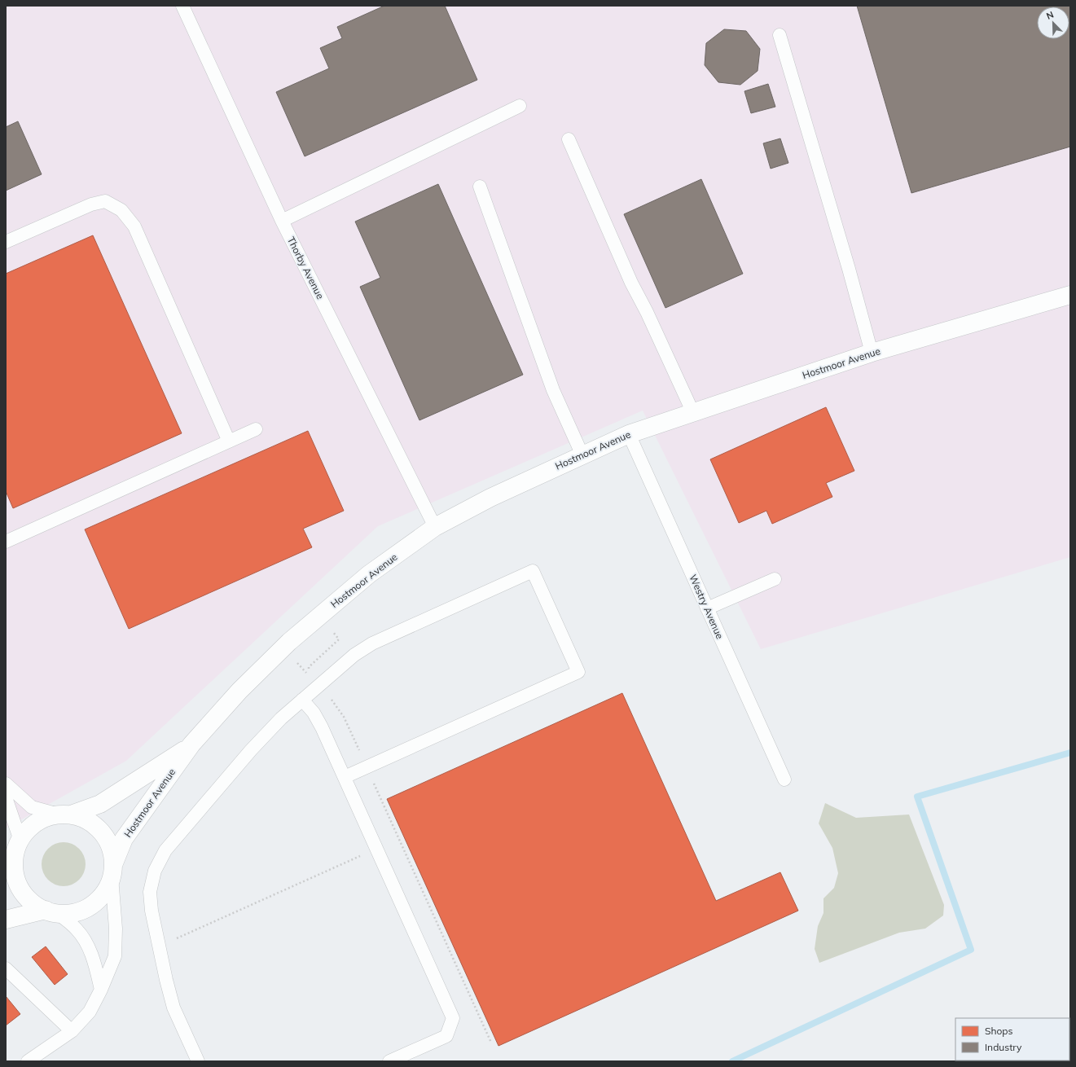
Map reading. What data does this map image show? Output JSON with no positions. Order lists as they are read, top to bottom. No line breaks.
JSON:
{"streets":{"street":["Hostmoor Avenue"],"lane":["Thorby Avenue","Westry Avenue"]},"crossings":[["Thorby Avenue","Hostmoor Avenue"],["Hostmoor Avenue","Westry Avenue"]],"legend":["Shops","Industry"],"north":"top left"}
